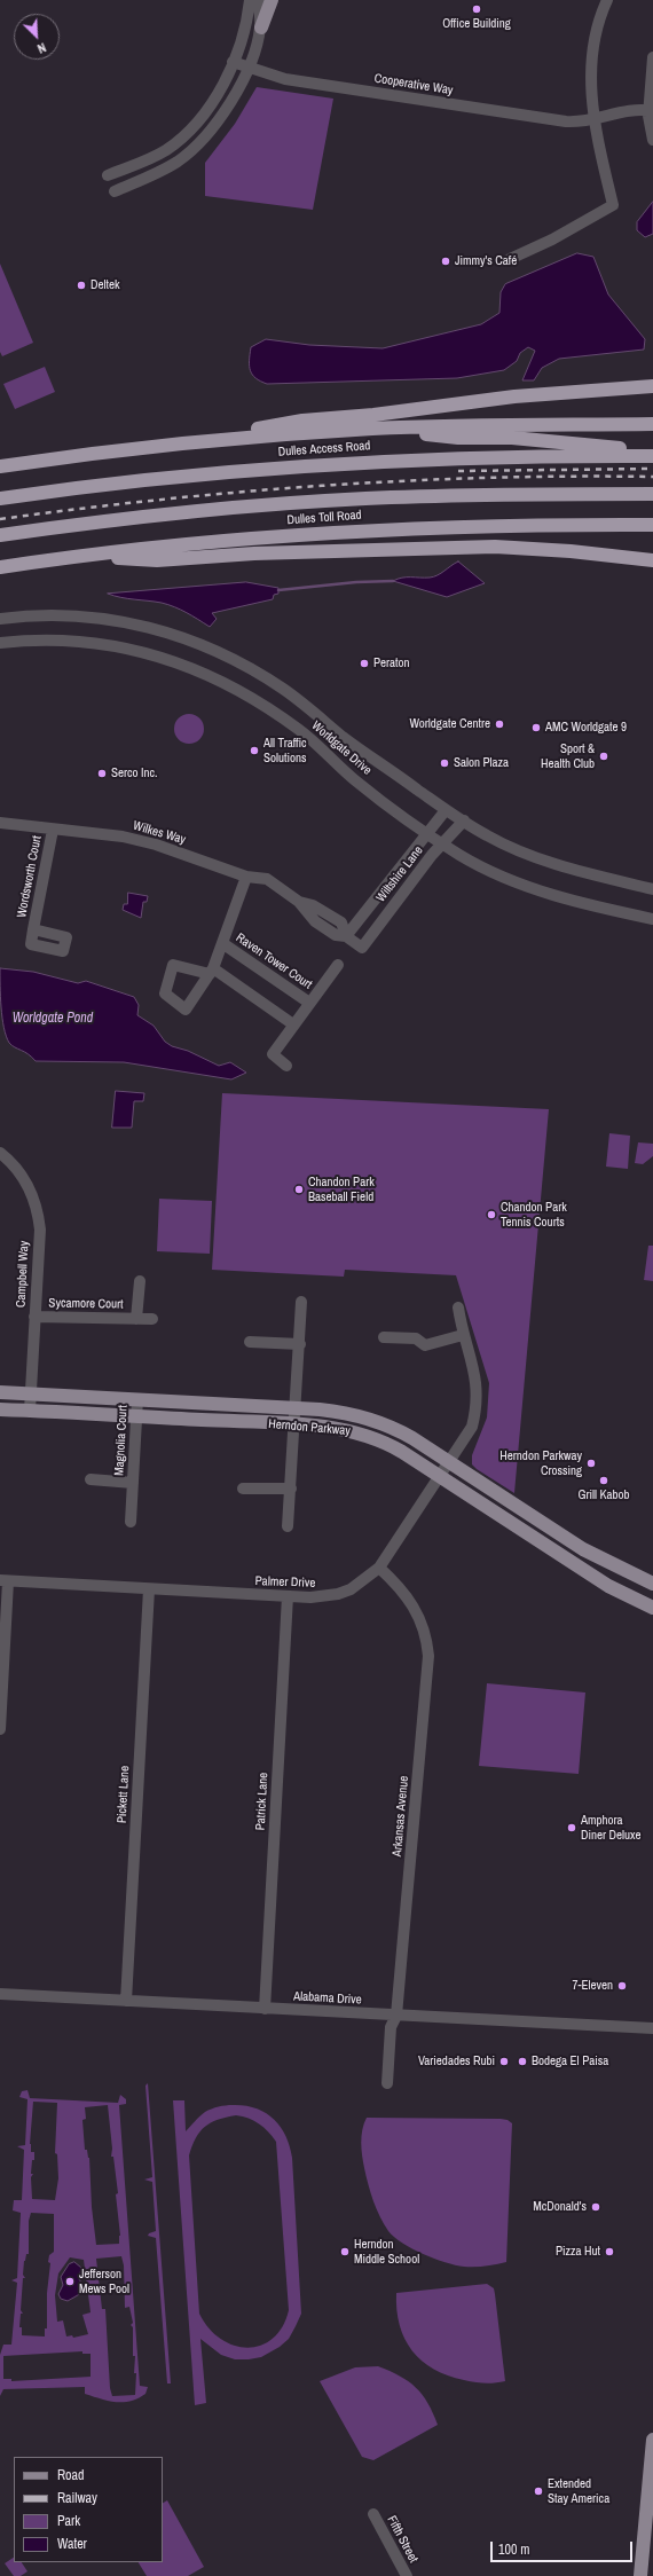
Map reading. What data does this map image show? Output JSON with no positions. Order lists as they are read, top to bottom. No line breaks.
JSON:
{"streets":{"highway":["Dulles Access Road","Dulles Toll Road"],"main road":["Herndon Parkway"],"street":["Cooperative Way","Worldgate Drive","Wilkes Way","Wiltshire Lane","Wordsworth Court","Raven Tower Court","Campbell Way","Sycamore Court","Magnolia Court","Palmer Drive","Pickett Lane","Patrick Lane","Arkansas Avenue","Alabama Drive","Fifth Street"]},"crossings":[["Worldgate Drive","Wiltshire Lane"],["Wilkes Way","Wiltshire Lane"],["Wilkes Way","Wordsworth Court"],["Wilkes Way","Raven Tower Court"],["Campbell Way","Sycamore Court"],["Campbell Way","Herndon Parkway"],["Herndon Parkway","Magnolia Court"],["Herndon Parkway","Palmer Drive"],["Palmer Drive","Pickett Lane"],["Palmer Drive","Patrick Lane"],["Palmer Drive","Arkansas Avenue"],["Pickett Lane","Alabama Drive"],["Patrick Lane","Alabama Drive"],["Arkansas Avenue","Alabama Drive"]],"water":["Worldgate Pond"],"places":["Office Building","Jimmy's Café","Deltek","Peraton","Worldgate Centre","AMC Worldgate 9","All Traffic Solutions","Sport & Health Club","Salon Plaza","Serco Inc.","Chandon Park Baseball Field","Chandon Park Tennis Courts","Herndon Parkway Crossing","Grill Kabob","Amphora Diner Deluxe","7-Eleven","Variedades Rubi","Bodega El Paisa","McDonald's","Herndon Middle School","Pizza Hut","Jefferson Mews Pool","Extended Stay America"],"legend":["Road","Railway","Park","Water"],"scale_bar":"100 m","north":"bottom right"}
